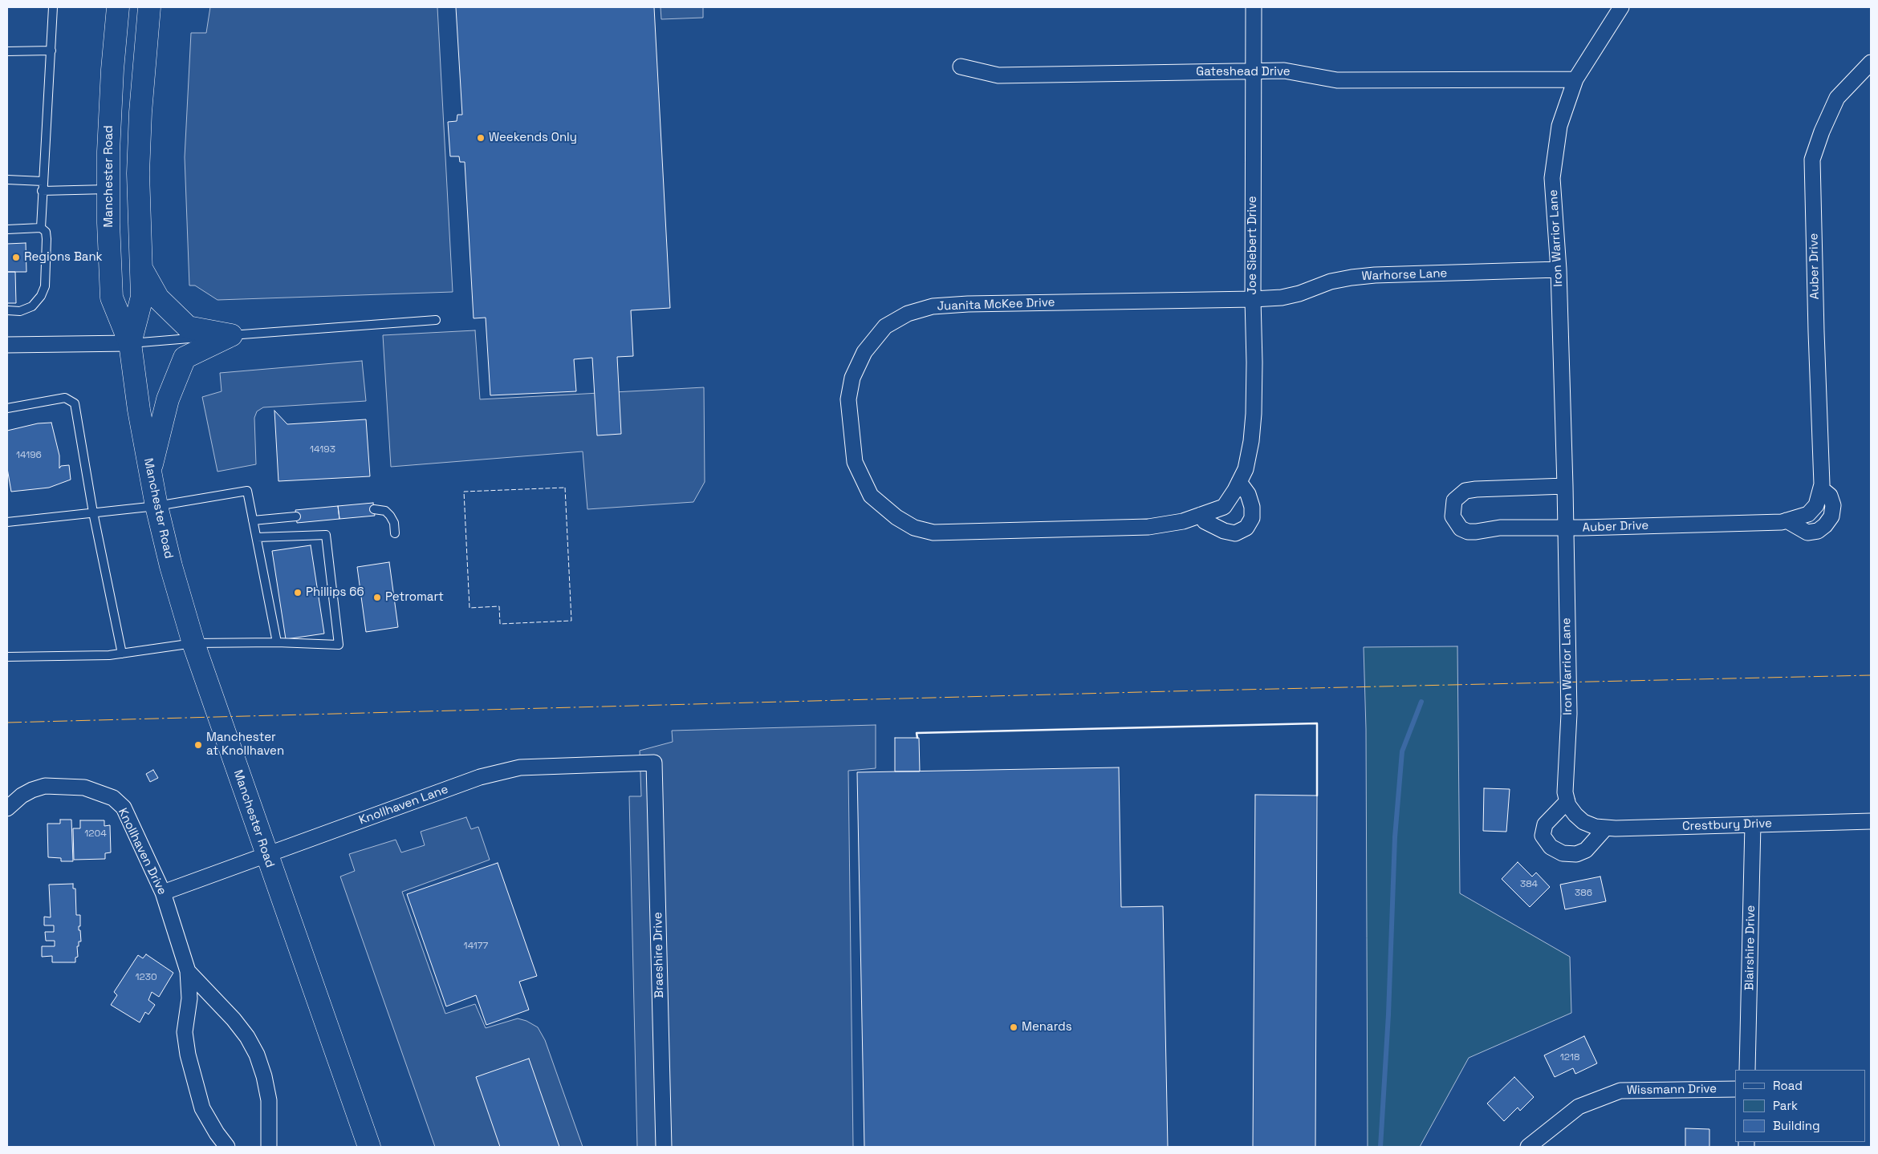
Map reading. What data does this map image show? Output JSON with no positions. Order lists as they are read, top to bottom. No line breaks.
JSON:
{"streets":{"main road":["Manchester Road"],"street":["Gateshead Drive","Iron Warrior Lane","Joe Siebert Drive","Auber Drive","Warhorse Lane","Juanita McKee Drive","Knollhaven Lane","Crestbury Drive","Knollhaven Drive","Blairshire Drive","Braeshire Drive","Wissmann Drive"]},"crossings":[["Gateshead Drive","Iron Warrior Lane"],["Gateshead Drive","Joe Siebert Drive"],["Manchester Road","Knollhaven Lane"],["Iron Warrior Lane","Auber Drive"],["Iron Warrior Lane","Warhorse Lane"],["Iron Warrior Lane","Crestbury Drive"],["Joe Siebert Drive","Warhorse Lane"],["Joe Siebert Drive","Juanita McKee Drive"],["Warhorse Lane","Juanita McKee Drive"],["Knollhaven Lane","Knollhaven Drive"],["Knollhaven Lane","Braeshire Drive"],["Crestbury Drive","Blairshire Drive"]],"places":["Weekends Only","Regions Bank","Phillips 66","Petromart","Manchester at Knollhaven","Menards"],"house_numbers":["14193","14196","1204","384","386","14177","1230","1218"],"legend":["Road","Park","Building"]}
